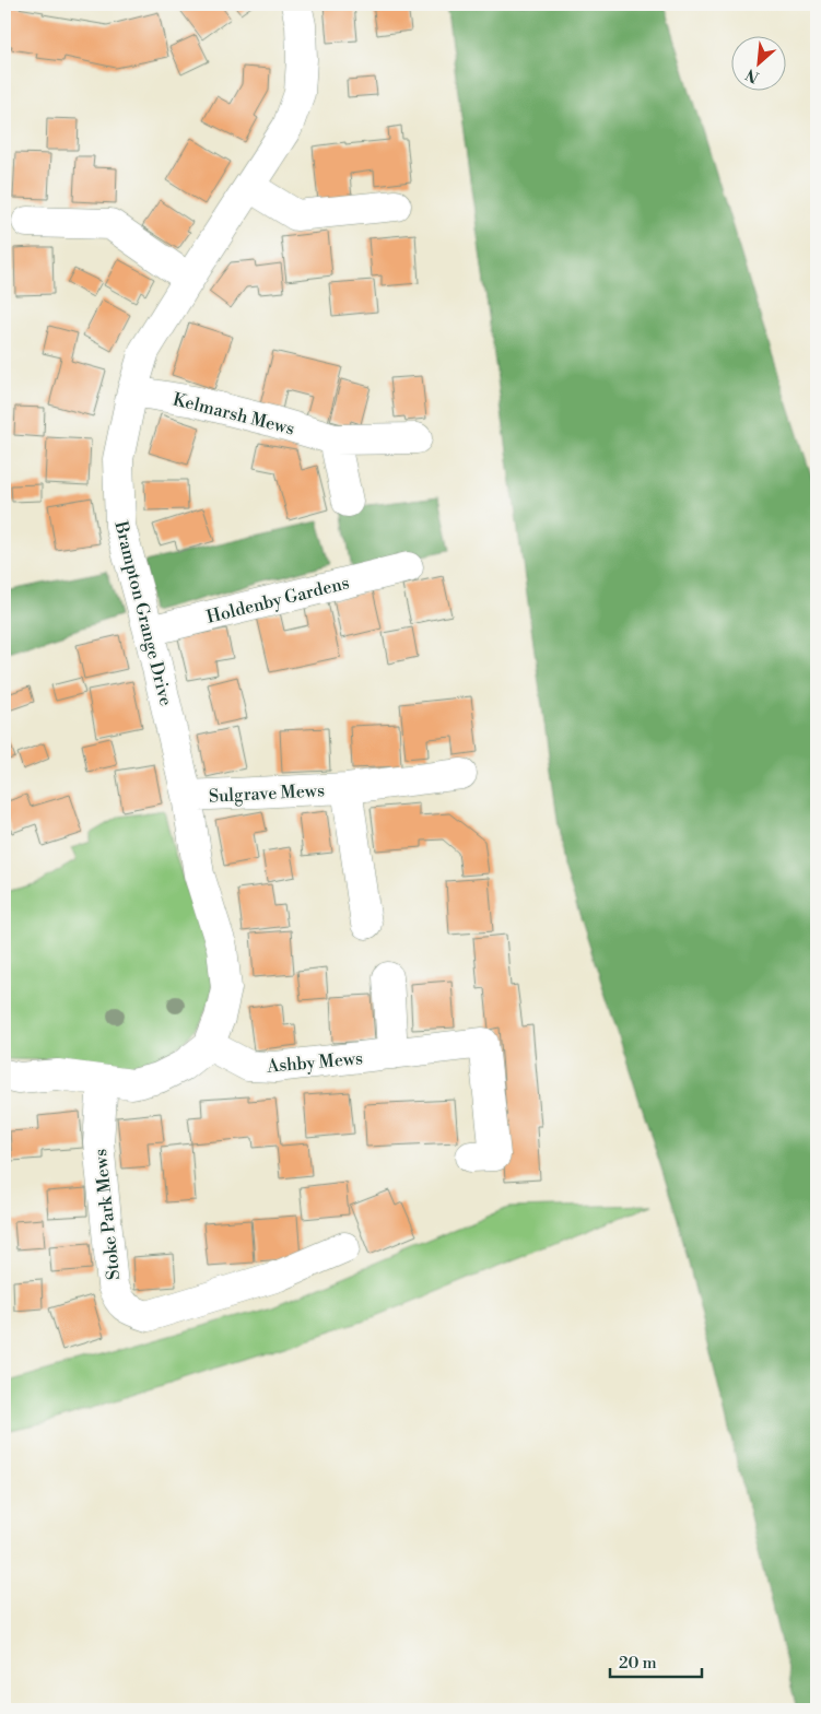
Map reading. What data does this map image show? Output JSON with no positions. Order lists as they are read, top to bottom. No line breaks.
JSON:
{"streets":{"street":["Kelmarsh Mews","Holdenby Gardens","Brampton Grange Drive","Sulgrave Mews","Ashby Mews","Stoke Park Mews"]},"crossings":[["Kelmarsh Mews","Brampton Grange Drive"],["Holdenby Gardens","Brampton Grange Drive"],["Brampton Grange Drive","Sulgrave Mews"],["Brampton Grange Drive","Ashby Mews"],["Brampton Grange Drive","Stoke Park Mews"]],"scale_bar":"20 m","north":"bottom left"}
